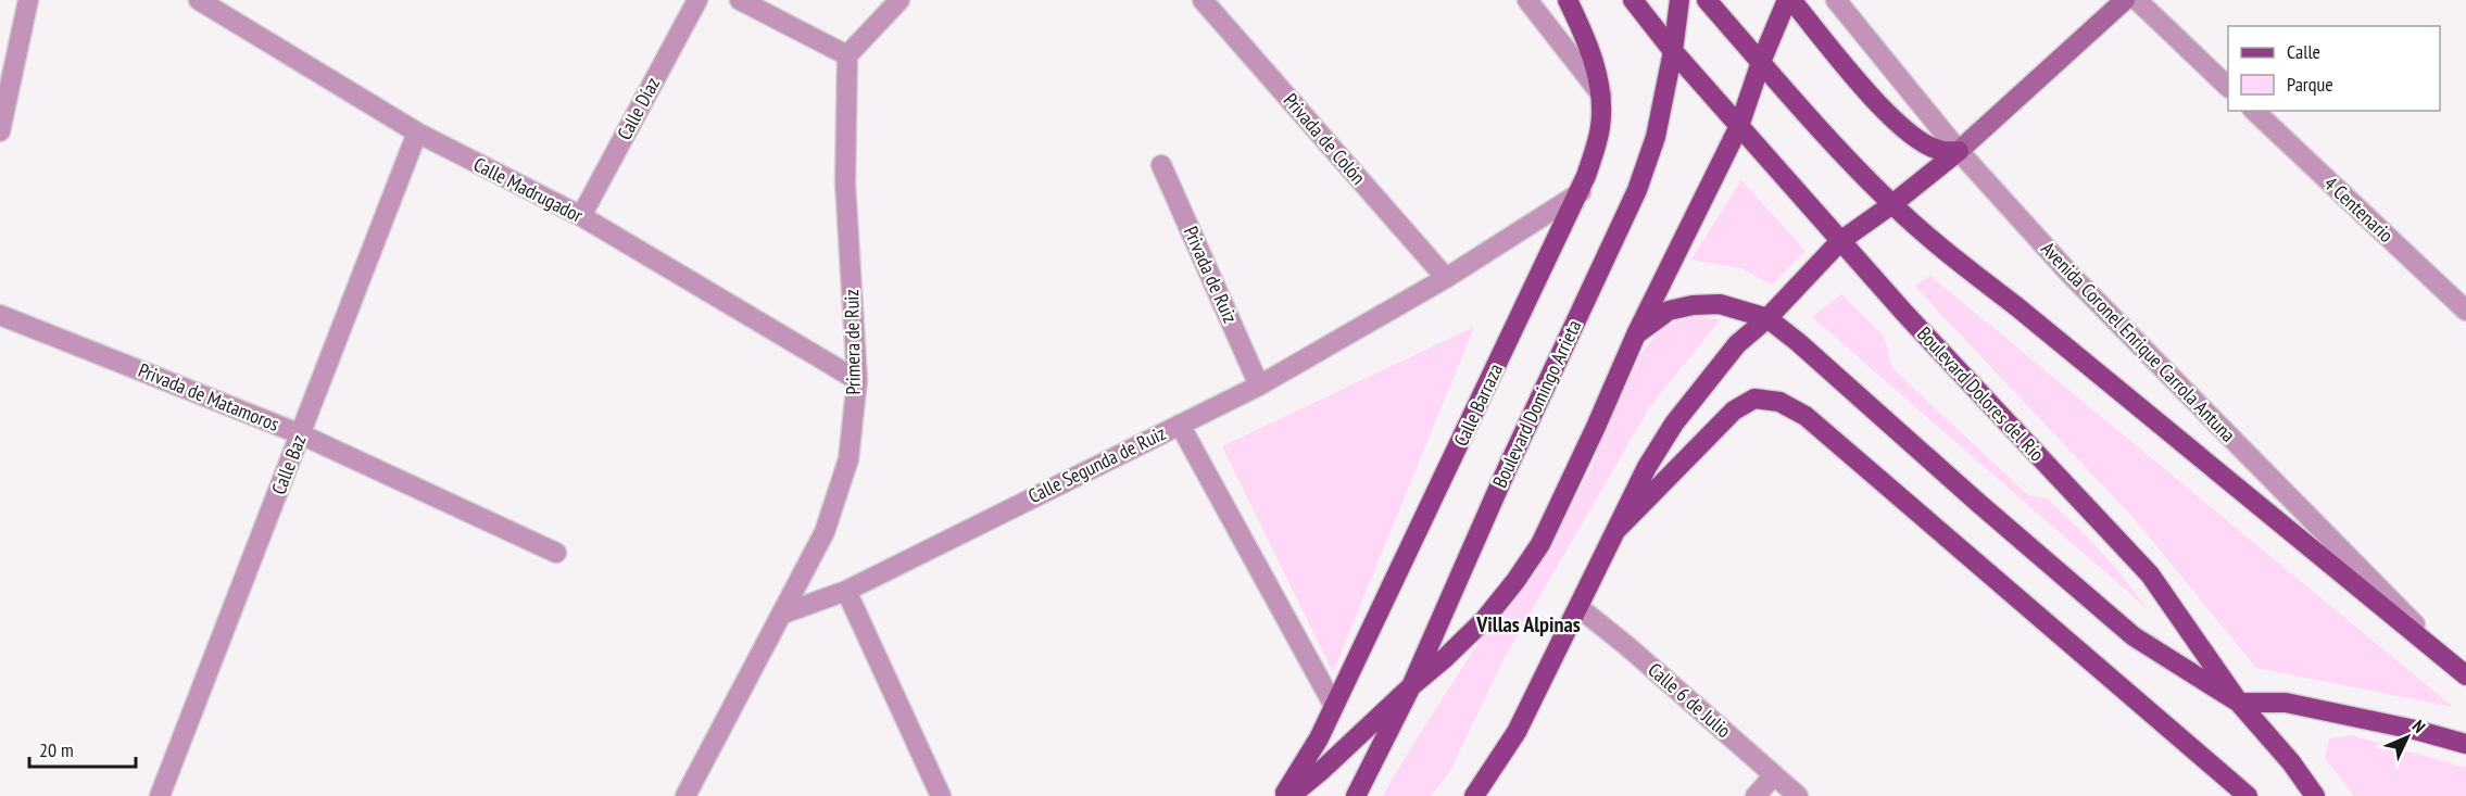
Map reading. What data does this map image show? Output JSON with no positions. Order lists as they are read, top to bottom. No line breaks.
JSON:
{"streets":{"main road":["Boulevard Dolores del Río","Boulevard Domingo Arrieta","Calle Barraza"],"street":["Calle Díaz","Privada de Colón","Calle Madrugador","4 Centenario","Privada de Ruiz","Primera de Ruiz","Avenida Coronel Enrique Carrola Antuna","Privada de Matamoros","Calle Baz","Calle Segunda de Ruiz","Calle 6 de Julio"]},"crossings":[["Calle Díaz","Calle Madrugador"],["Privada de Colón","Calle Segunda de Ruiz"],["Calle Madrugador","Primera de Ruiz"],["Calle Madrugador","Calle Baz"],["Privada de Ruiz","Calle Segunda de Ruiz"],["Primera de Ruiz","Calle Segunda de Ruiz"],["Boulevard Dolores del Río","Boulevard Domingo Arrieta"],["Privada de Matamoros","Calle Baz"],["Calle Barraza","Calle Segunda de Ruiz"]],"districts":["Villas Alpinas"],"legend":["Calle","Parque"],"scale_bar":"20 m","north":"top right"}
